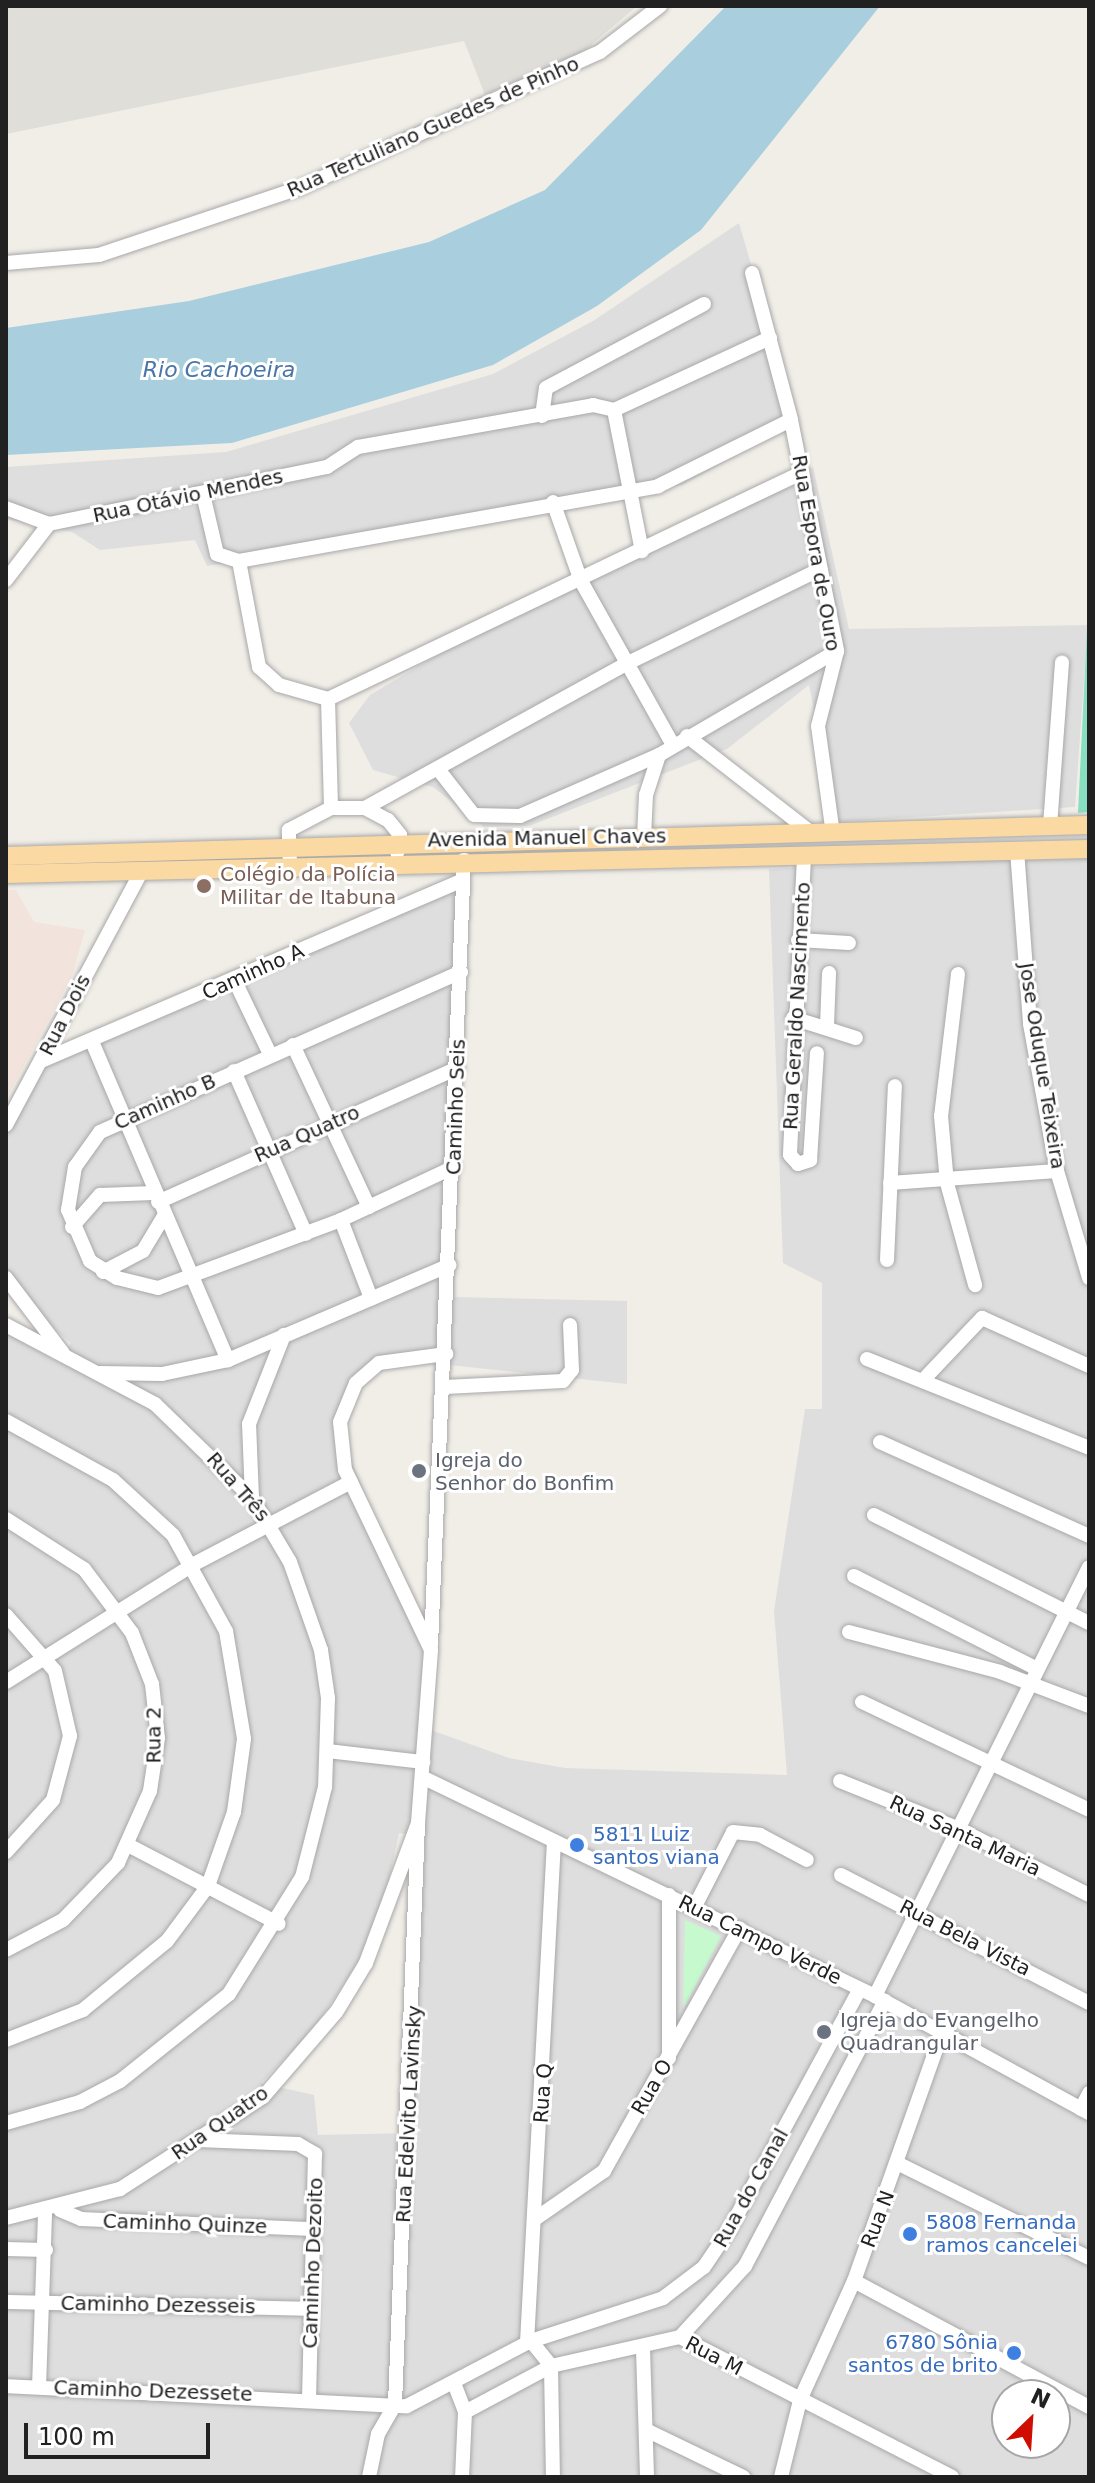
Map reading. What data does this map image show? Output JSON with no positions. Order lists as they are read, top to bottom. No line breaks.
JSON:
{"streets":{"main road":["Avenida Manuel Chaves"],"street":["Rua Tertuliano Guedes de Pinho","Rua Otávio Mendes","Rua Espora de Ouro","Caminho A","Rua Geraldo Nascimento","Rua Dois","Jose Oduque Teixeira","Caminho B","Caminho Seis","Rua Quatro","Rua Três","Rua 2","Rua Santa Maria","Rua Bela Vista","Rua Campo Verde","Rua O","Rua Q","Rua Edelvito Lavinsky","Rua do Canal","Rua N","Caminho Quinze","Caminho Dezoito","Caminho Dezesseis","Rua M","Caminho Dezessete"]},"crossings":[["Rua Espora de Ouro","Avenida Manuel Chaves"],["Avenida Manuel Chaves","Rua Geraldo Nascimento"],["Avenida Manuel Chaves","Rua Dois"],["Avenida Manuel Chaves","Jose Oduque Teixeira"],["Avenida Manuel Chaves","Caminho Seis"],["Caminho A","Rua Dois"],["Caminho A","Caminho Seis"],["Caminho B","Caminho Seis"],["Caminho Seis","Rua Quatro"],["Rua Quatro","Rua Campo Verde"],["Rua Quatro","Rua Edelvito Lavinsky"],["Rua Quatro","Caminho Quinze"],["Rua Quatro","Caminho Dezoito"],["Rua Santa Maria","Rua do Canal"],["Rua Bela Vista","Rua do Canal"],["Rua Campo Verde","Rua O"],["Rua Campo Verde","Rua Q"],["Rua Campo Verde","Rua do Canal"],["Rua Campo Verde","Rua N"],["Rua O","Rua Q"],["Rua Q","Rua do Canal"],["Rua Edelvito Lavinsky","Rua do Canal"],["Rua Edelvito Lavinsky","Caminho Dezessete"],["Rua do Canal","Rua M"],["Rua do Canal","Caminho Dezessete"],["Rua N","Rua M"],["Caminho Quinze","Caminho Dezoito"],["Caminho Dezoito","Caminho Dezesseis"],["Caminho Dezoito","Caminho Dezessete"]],"water":["Rio Cachoeira"],"places":["Colégio da Polícia Militar de Itabuna","Igreja do Senhor do Bonfim","5811 Luiz santos viana","Igreja do Evangelho Quadrangular","5808 Fernanda ramos cancelei","6780 Sônia santos de brito"],"scale_bar":"100 m","north":"top right"}
